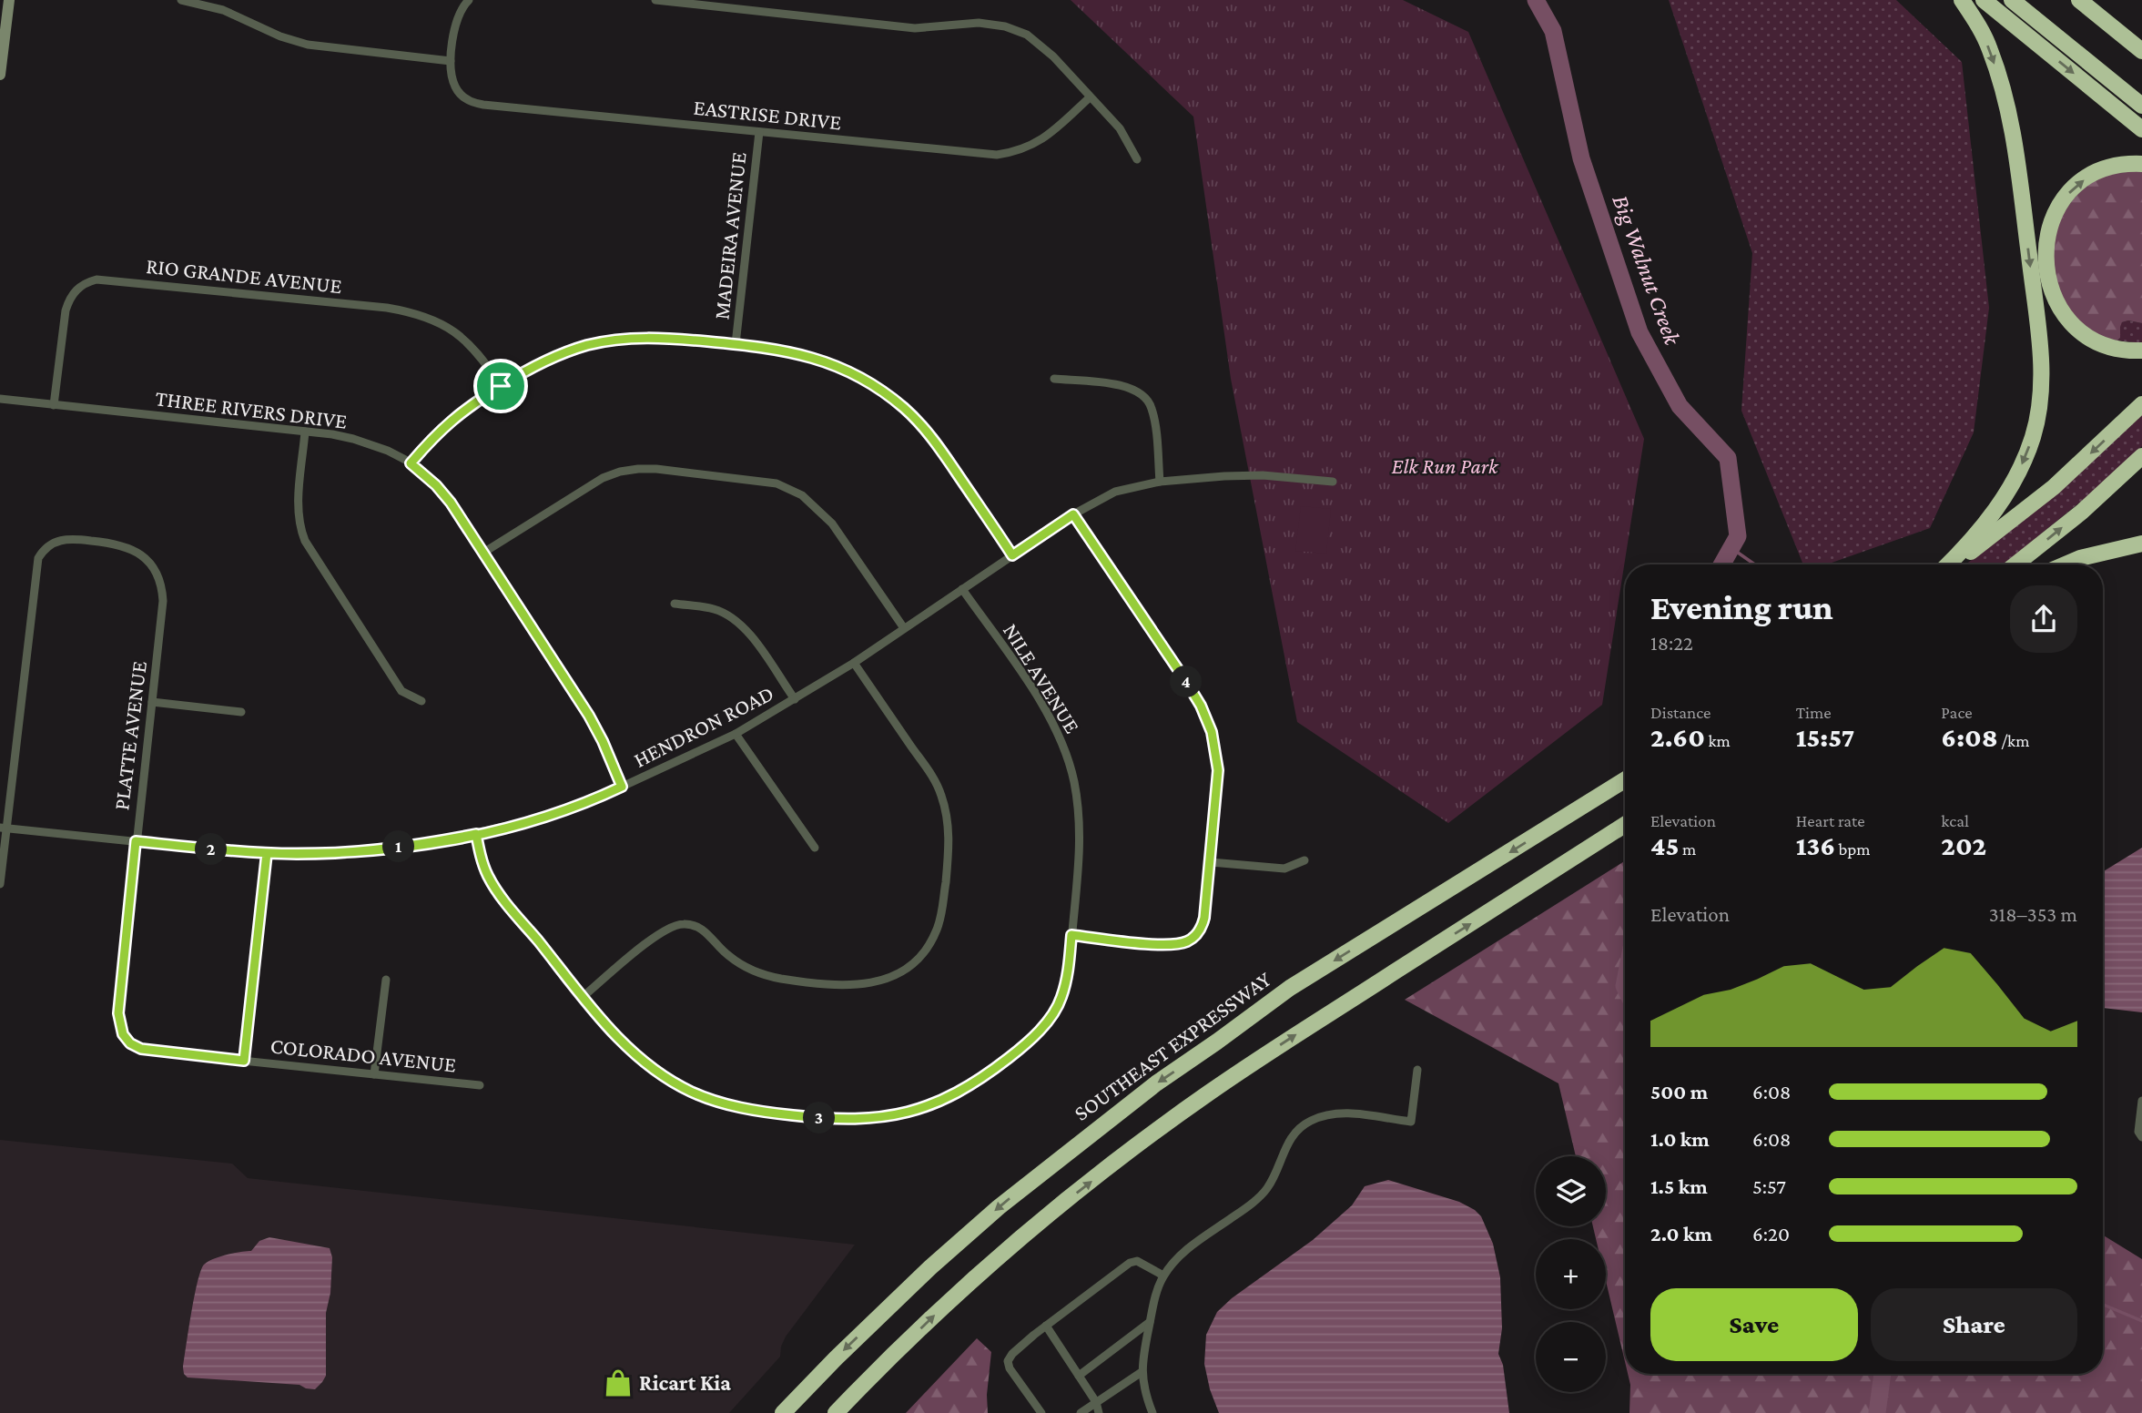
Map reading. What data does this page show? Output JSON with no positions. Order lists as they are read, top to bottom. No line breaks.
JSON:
{"streets":{"highway":["SOUTHEAST EXPRESSWAY"],"street":["EASTRISE DRIVE","MADEIRA AVENUE","RIO GRANDE AVENUE","THREE RIVERS DRIVE","NILE AVENUE","HENDRON ROAD","PLATTE AVENUE","COLORADO AVENUE"]},"crossings":[["EASTRISE DRIVE","MADEIRA AVENUE"],["RIO GRANDE AVENUE","THREE RIVERS DRIVE"],["THREE RIVERS DRIVE","HENDRON ROAD"],["NILE AVENUE","HENDRON ROAD"],["HENDRON ROAD","PLATTE AVENUE"],["PLATTE AVENUE","COLORADO AVENUE"]],"water":["Big Walnut Creek"],"parks":["Elk Run Park"],"places":{"shop":["Ricart Kia"]},"page":{"heading":["Evening run","18:22"],"pins":["4","1","2","3"],"stats":[["Distance","2.60 km"],["Time","15:57"],["Pace","6:08 /km"],["Elevation","45 m"],["Heart rate","136 bpm"],["kcal","202"]],"chart":["Elevation","318–353 m"],"list":[{"name":"500 m","note":"6:08"},{"name":"1.0 km","note":"6:08"},{"name":"1.5 km","note":"5:57"},{"name":"2.0 km","note":"6:20"}],"map_buttons":["+","−"],"buttons":["Save","Share"]}}
